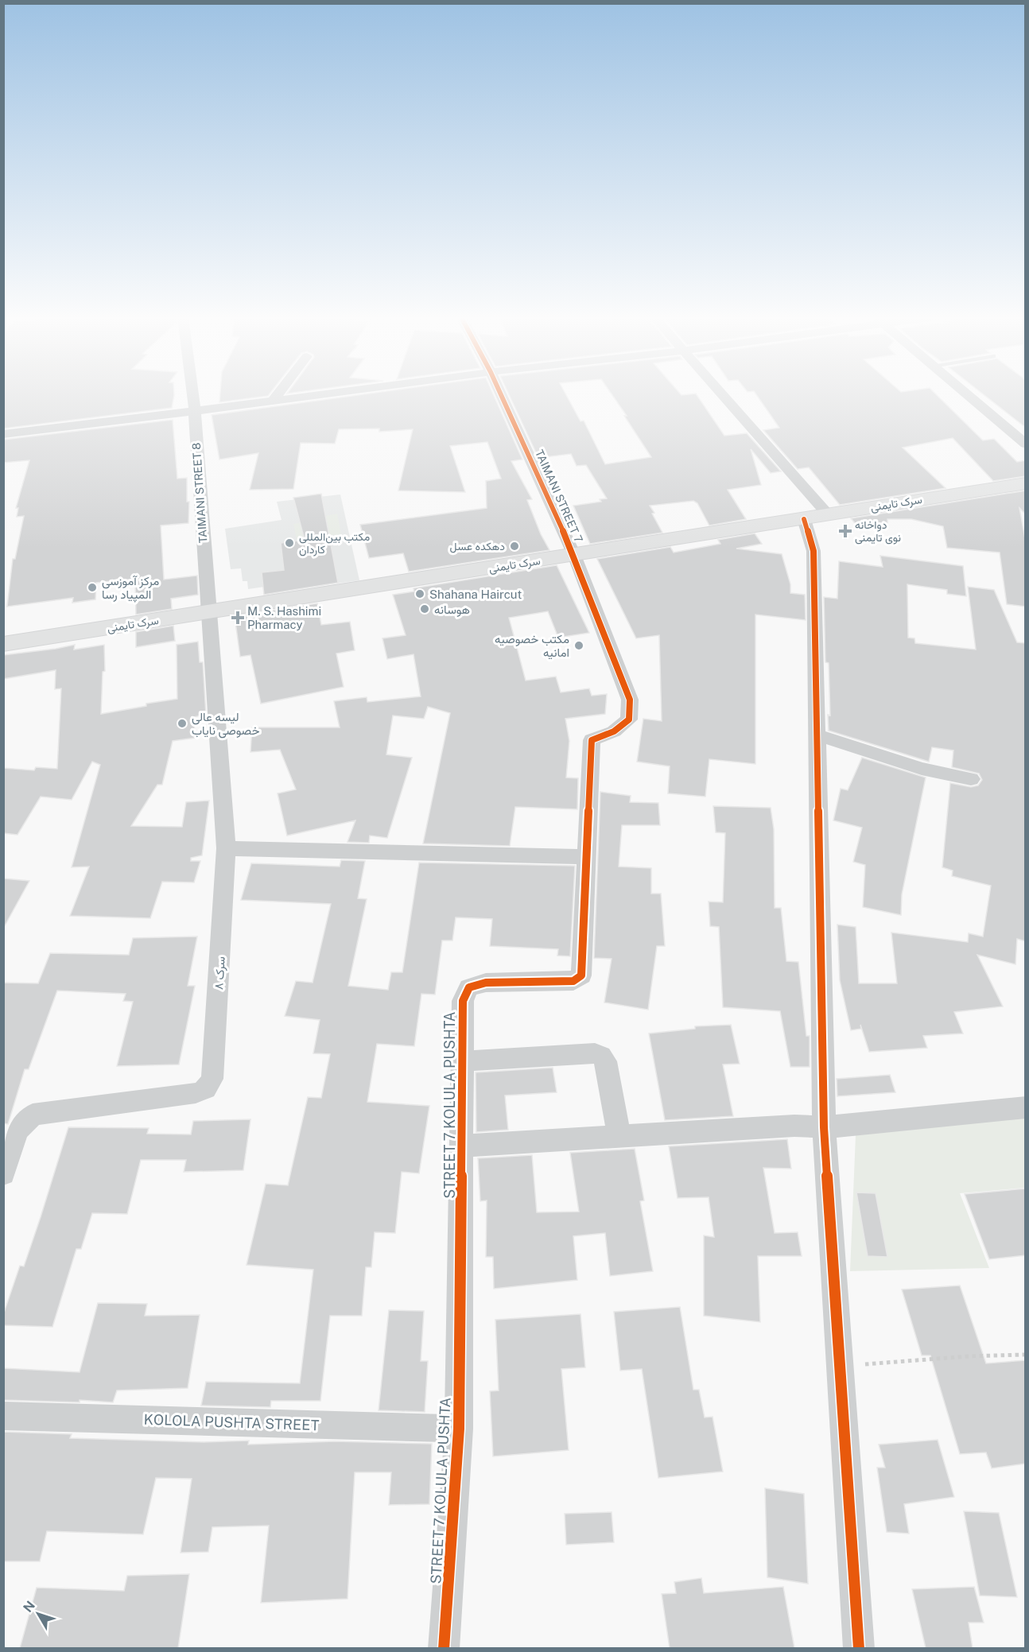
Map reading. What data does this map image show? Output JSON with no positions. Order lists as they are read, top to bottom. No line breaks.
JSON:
{"streets":{"main road":["سرک تایمنی"],"street":["TAIMANI STREET 8","TAIMANI STREET 7","سرک ۸","STREET 7 KOLULA PUSHTA","KOLOLA PUSHTA STREET"]},"crossings":[["TAIMANI STREET 8","سرک تایمنی"],["TAIMANI STREET 8","سرک ۸"],["TAIMANI STREET 7","سرک تایمنی"],["TAIMANI STREET 7","STREET 7 KOLULA PUSHTA"],["سرک تایمنی","سرک ۸"],["سرک تایمنی","STREET 7 KOLULA PUSHTA"],["STREET 7 KOLULA PUSHTA","KOLOLA PUSHTA STREET"]],"places":{"health":["دواخانه نوی تایمنی","M. S. Hashimi Pharmacy"],"other":["مکتب بین‌المللی کاردان","دهکده عسل","مرکز آموزسی المپیاد رسا","Shahana Haircut","هوسانه","مکتب خصوصیه امانیه","لیسه عالی خصوصی نایاب"]},"north":"top left"}
